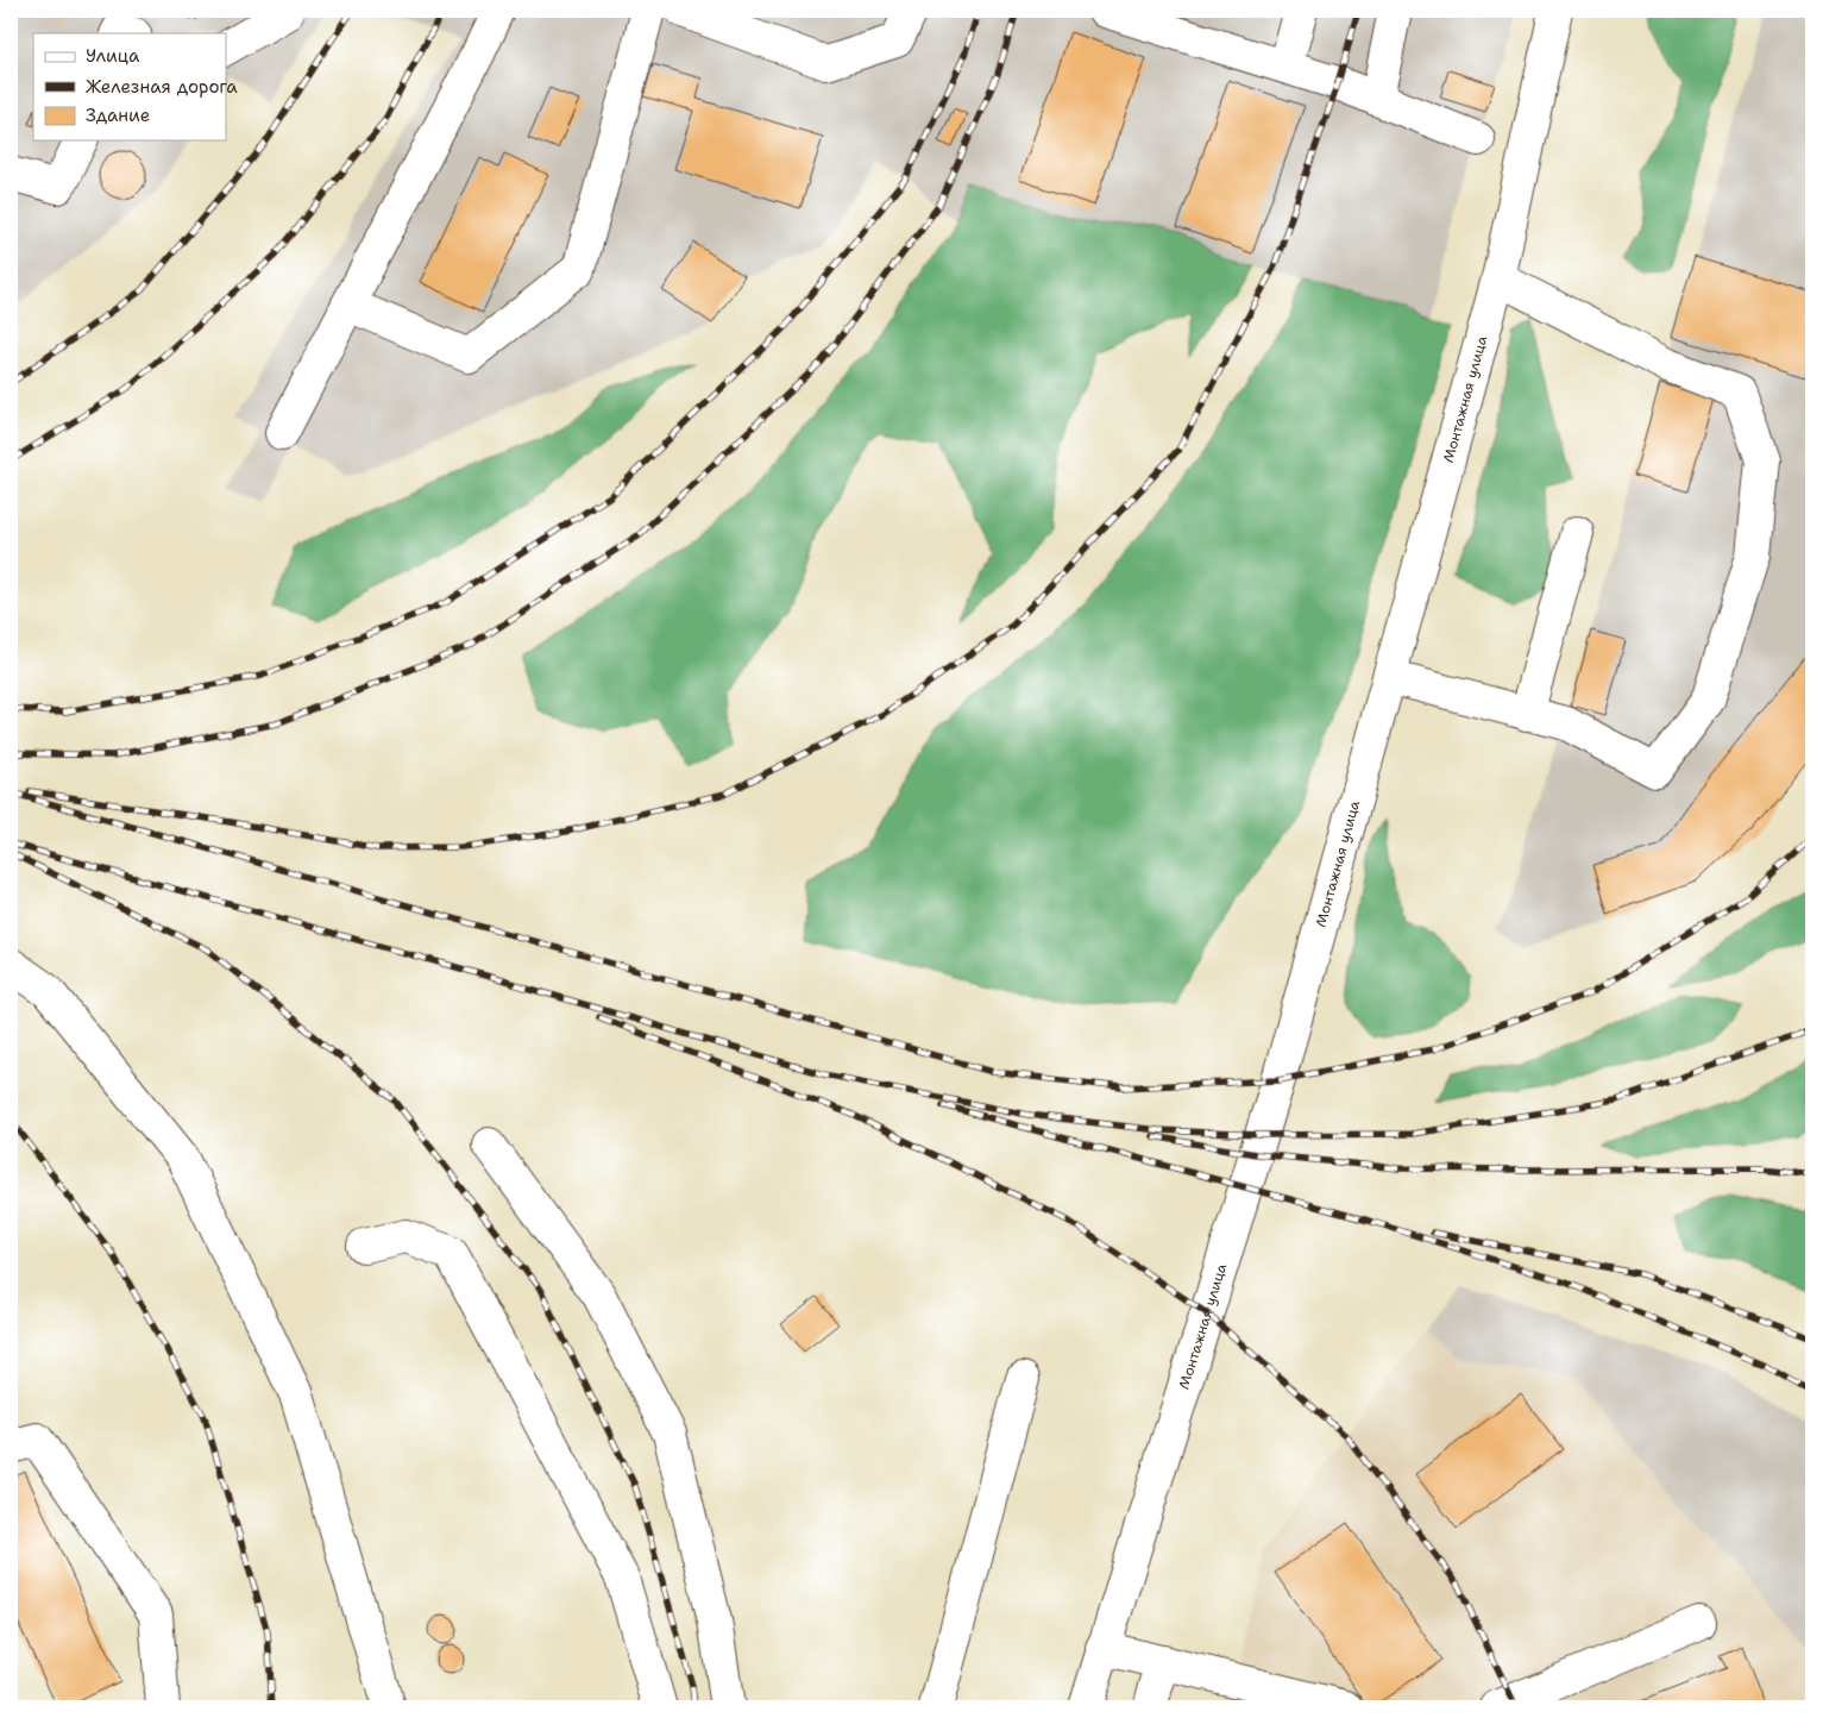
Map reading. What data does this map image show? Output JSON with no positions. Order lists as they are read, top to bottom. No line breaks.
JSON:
{"streets":{"street":["Монтажная улица"]},"legend":["Улица","Железная дорога","Здание"]}
